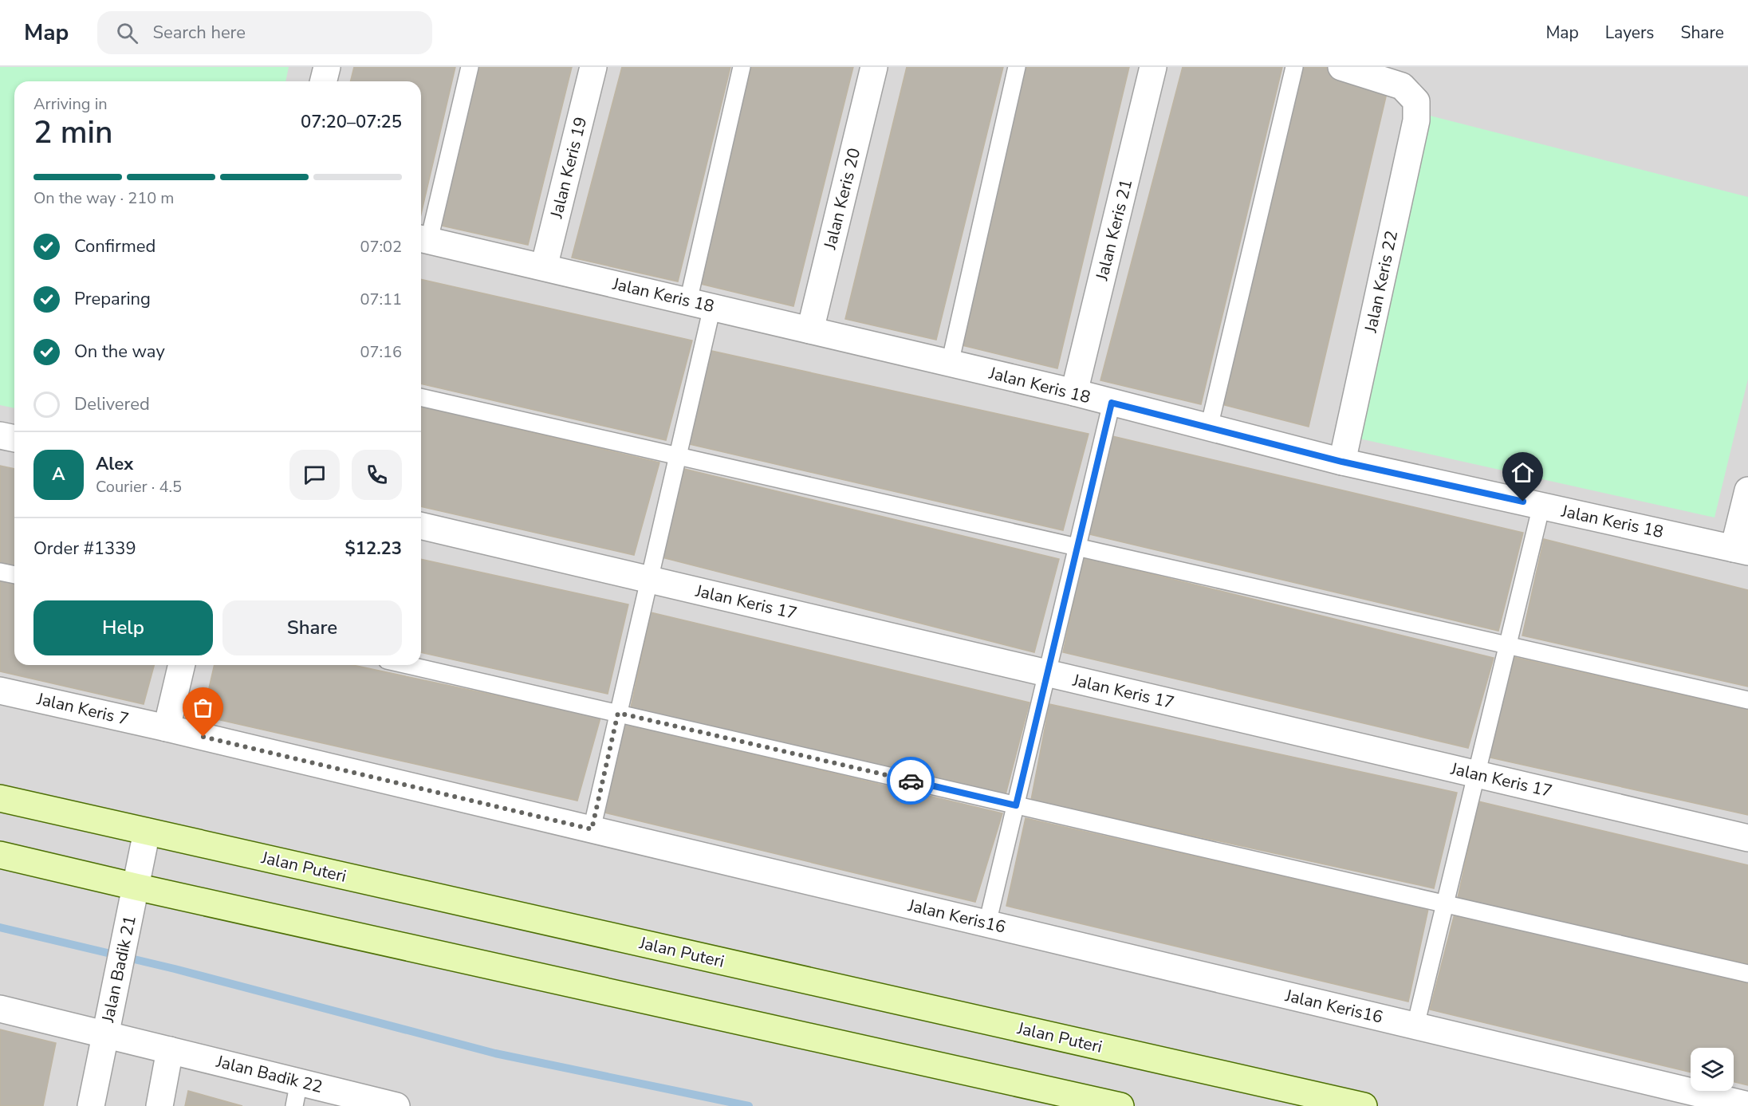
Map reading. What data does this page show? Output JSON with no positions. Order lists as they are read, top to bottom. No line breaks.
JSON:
{"streets":{"main road":["Jalan Puteri"],"street":["Jalan Keris 19","Jalan Keris 20","Jalan Keris 21","Jalan Keris 22","Jalan Keris 18","Jalan Keris 17","Jalan Keris 7","Jalan Keris16","Jalan Badik 21","Jalan Badik 22"]},"crossings":[["Jalan Keris 19","Jalan Keris 18"],["Jalan Keris 20","Jalan Keris 18"],["Jalan Keris 21","Jalan Keris 18"],["Jalan Keris 22","Jalan Keris 18"],["Jalan Keris 7","Jalan Keris16"],["Jalan Puteri","Jalan Badik 21"],["Jalan Badik 21","Jalan Badik 22"]],"page":{"header":"Map","search":"Search here","nav":["Map","Layers","Share"],"heading":["2 min","Arriving in","07:20–07:25"],"panel":["Alex","Courier · 4.5","Order #1339","$12.23"],"bar":"On the way · 210 m","list":[["Confirmed","07:02"],["Preparing","07:11"],["On the way","07:16"],"Delivered"],"round":"A","buttons":["Help","Share"]}}
